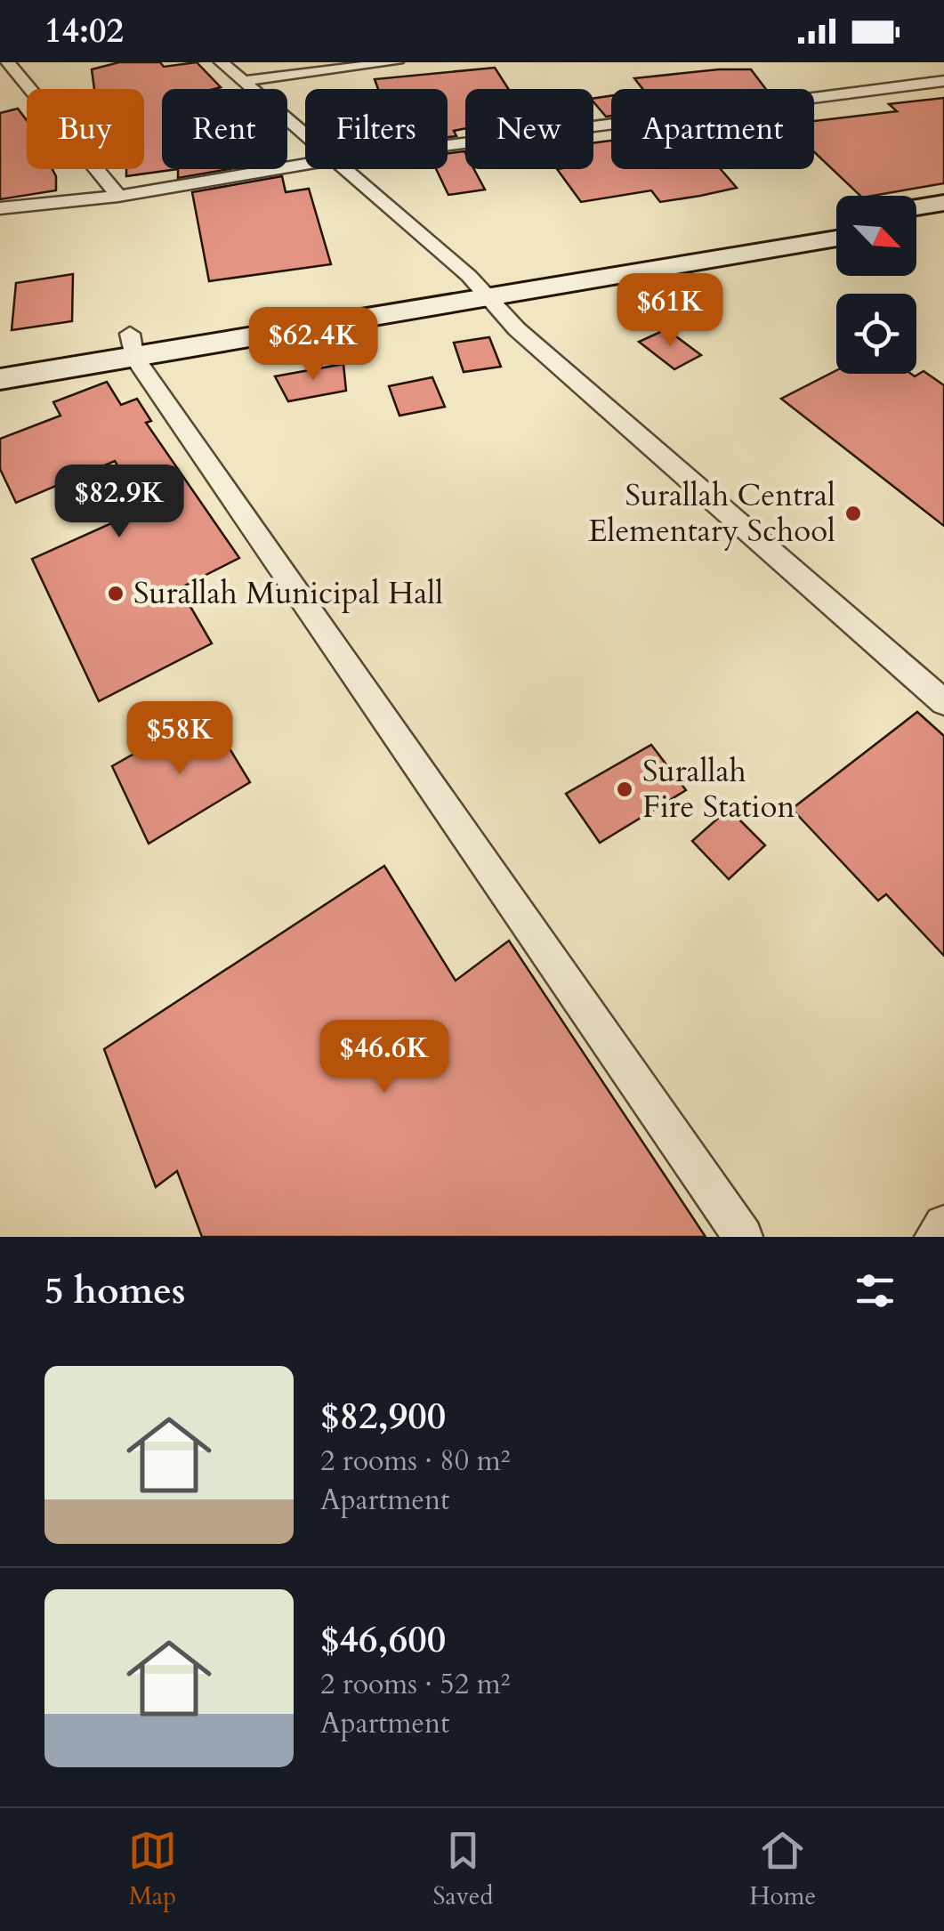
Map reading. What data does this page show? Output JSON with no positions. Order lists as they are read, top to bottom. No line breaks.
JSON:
{"places":["Surallah Central Elementary School","Surallah Municipal Hall","Surallah Fire Station"],"north":"bottom right","page":{"status":"14:02","chip":["Buy","Rent","Filters","New","Apartment"],"price":["$61K","$62.4K","$82.9K","$58K","$46.6K"],"heading":"5 homes","list":[{"name":"$82,900","note":"2 rooms · 80 m² · Apartment"},{"name":"$46,600","note":"2 rooms · 52 m² · Apartment"}],"tabs":["Map","Saved","Home"]}}
